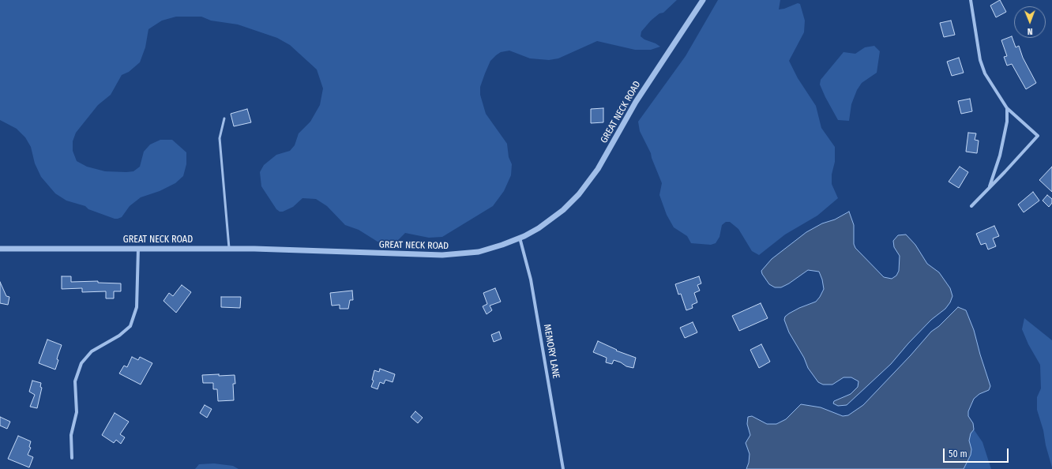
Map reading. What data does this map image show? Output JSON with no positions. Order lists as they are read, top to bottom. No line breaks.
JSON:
{"streets":{"street":["GREAT NECK ROAD","MEMORY LANE"]},"crossings":[["GREAT NECK ROAD","MEMORY LANE"]],"scale_bar":"50 m","north":"bottom"}
